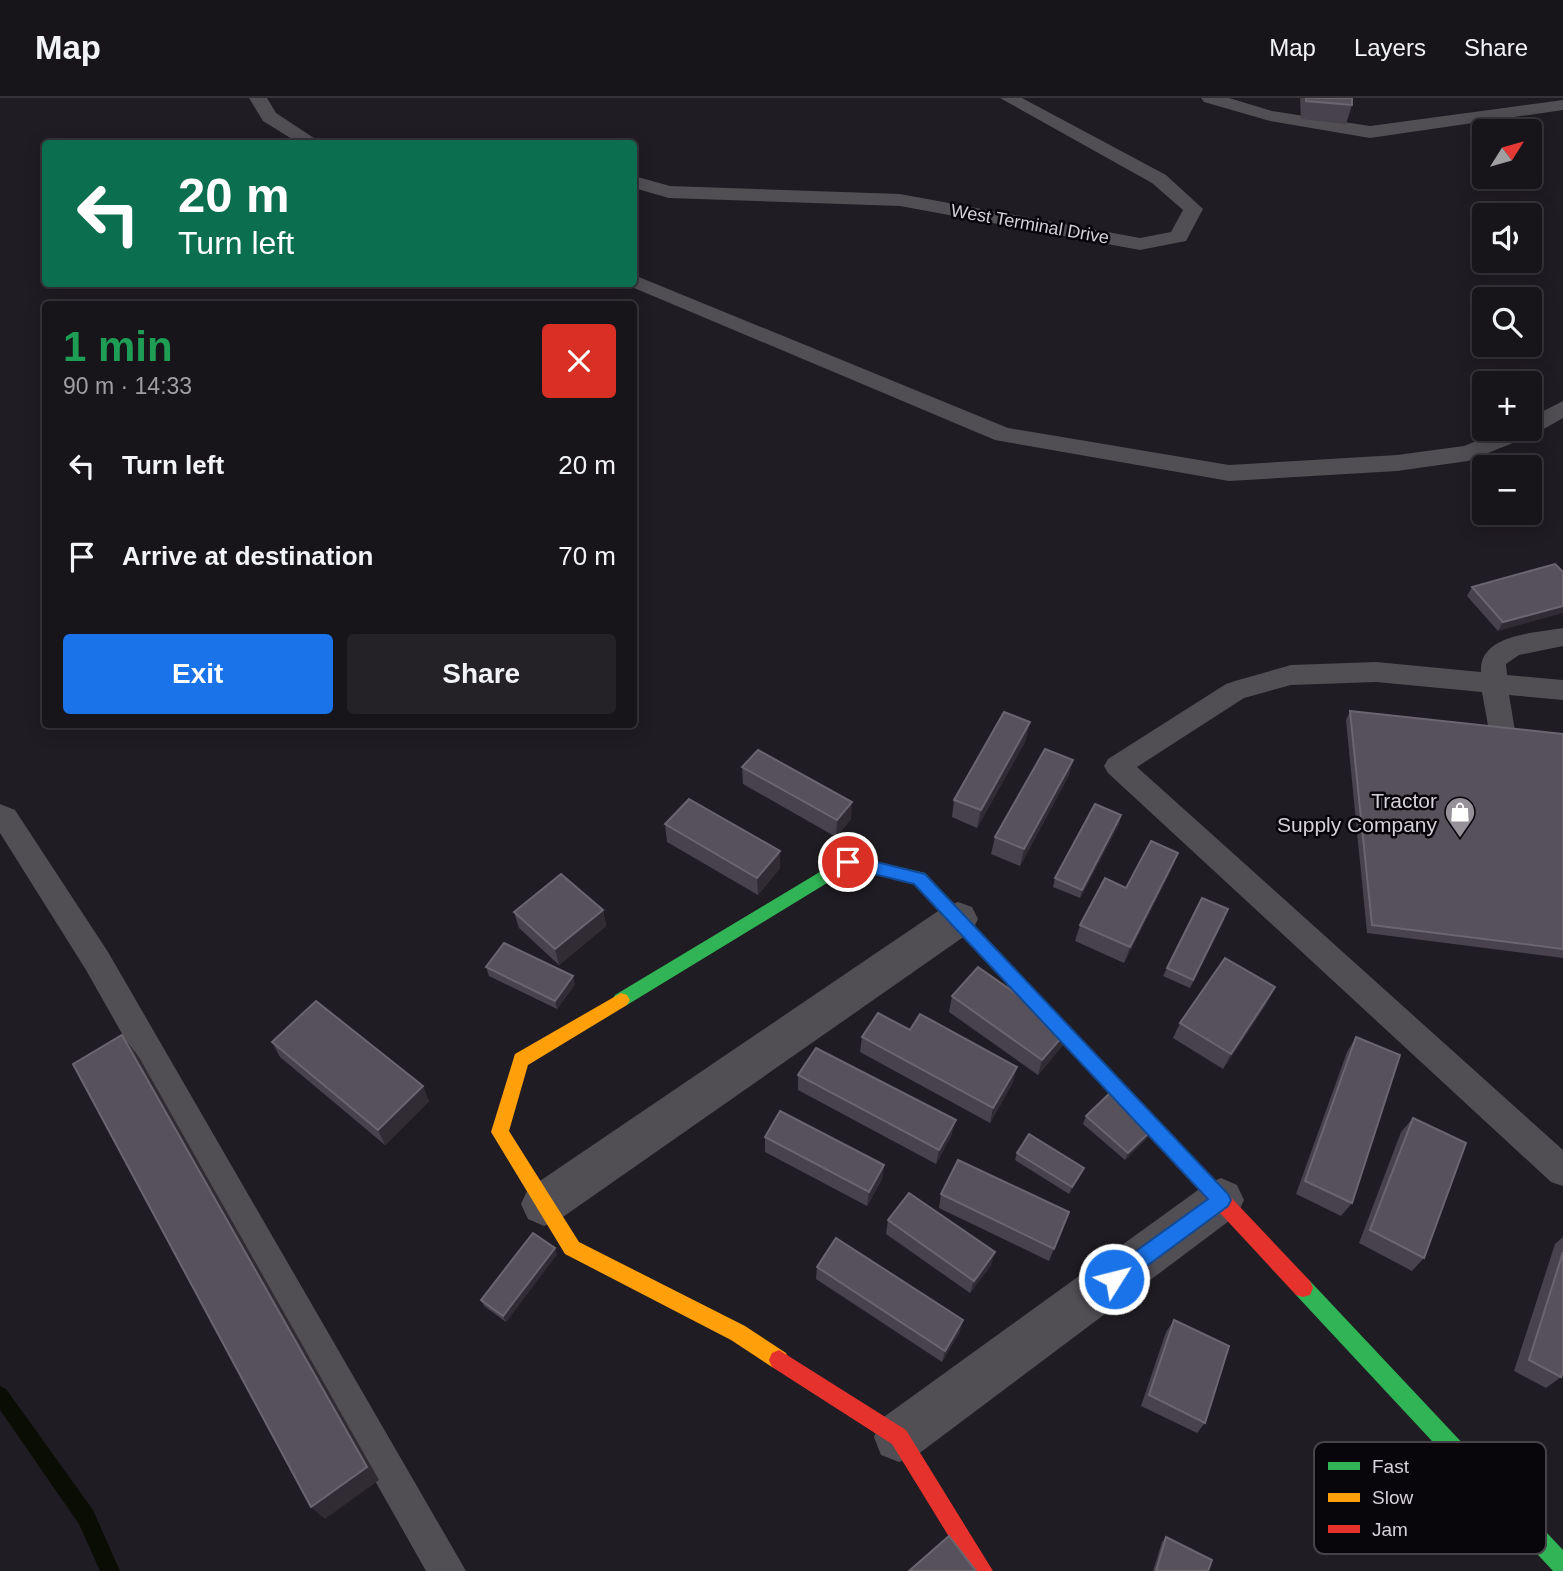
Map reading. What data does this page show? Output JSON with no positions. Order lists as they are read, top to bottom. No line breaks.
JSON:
{"streets":{"lane":["West Terminal Drive"]},"places":{"shop":["Tractor Supply Company"]},"legend":["Fast","Slow","Jam"],"north":"top right","page":{"header":"Map","nav":["Map","Layers","Share"],"map_buttons":["+","−"],"turn":["20 m","Turn left"],"heading":["1 min","90 m · 14:33"],"list":[{"name":"Turn left","value":"20 m"},{"name":"Arrive at destination","value":"70 m"}],"buttons":["Exit","Share"]}}
